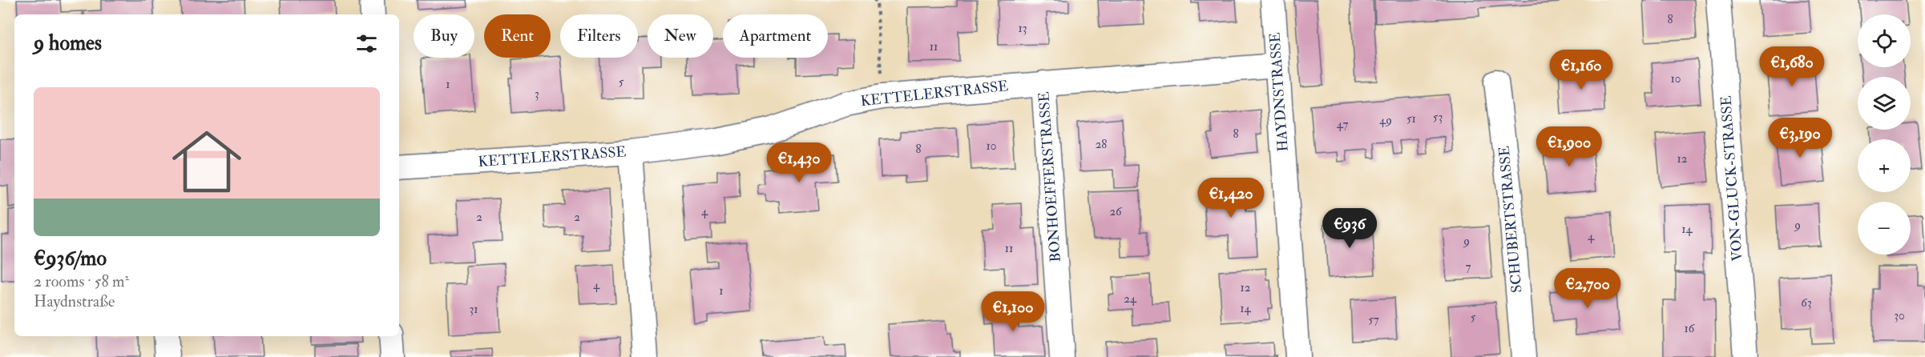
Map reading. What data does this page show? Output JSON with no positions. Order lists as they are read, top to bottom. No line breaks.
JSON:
{"streets":{"street":["HAYDNSTRASSE","KETTELERSTRASSE","BONHOEFFERSTRASSE","VON-GLUCK-STRASSE","SCHUBERTSTRASSE"]},"crossings":[["HAYDNSTRASSE","KETTELERSTRASSE"],["KETTELERSTRASSE","BONHOEFFERSTRASSE"]],"house_numbers":["8","13","11","10","5","1","3","53","51","49","47","8","28","10","8","12","4","26","2","2","9","14","4","9","11","7","4","12","1","24","63","14","31","30","5","57","16"],"page":{"map_buttons":["+","−"],"chip":["Buy","Rent","Filters","New","Apartment"],"heading":"9 homes","price":["€1,680","€1,160","€3,190","€1,900","€1,430","€1,420","€936","€2,700","€1,100"],"list":[{"name":"€936/mo","note":"2 rooms · 58 m² · Haydnstraße"}]}}
